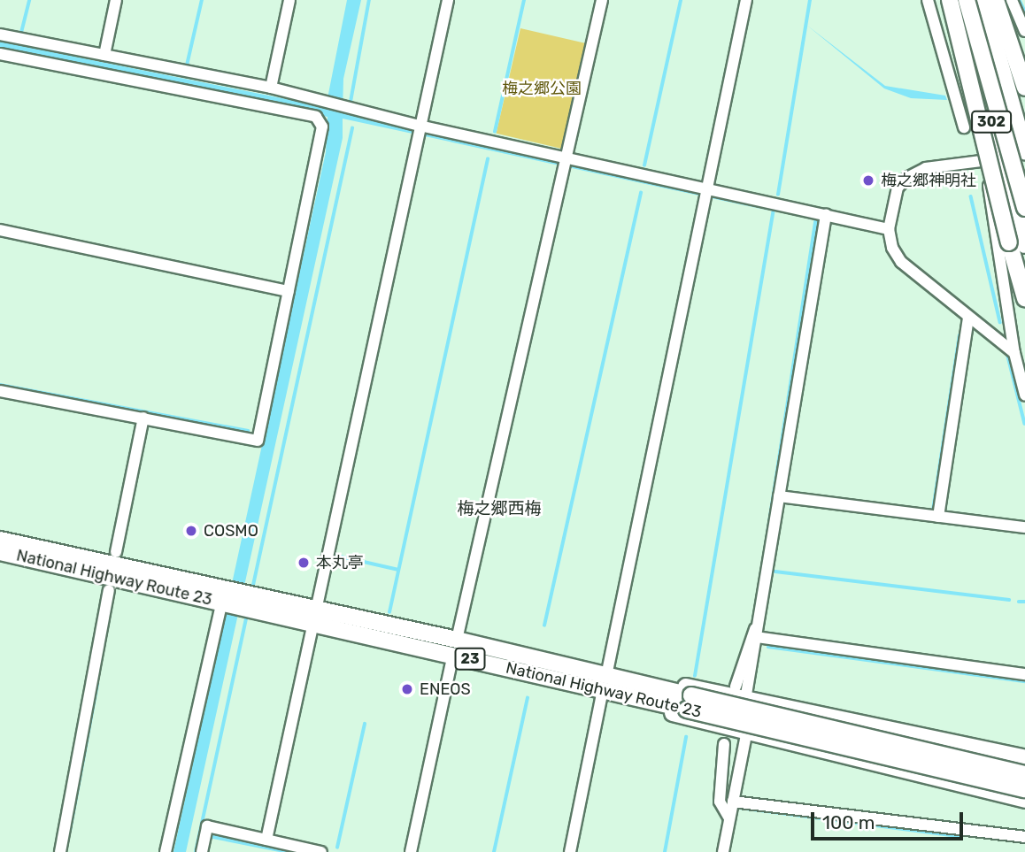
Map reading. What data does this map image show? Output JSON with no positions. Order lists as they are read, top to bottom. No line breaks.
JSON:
{"streets":{"highway":["302","National Highway Route 23","23"]},"districts":["梅之郷西梅"],"parks":["梅之郷公園"],"places":["梅之郷神明社","COSMO","本丸亭","ENEOS"],"scale_bar":"100 m"}
